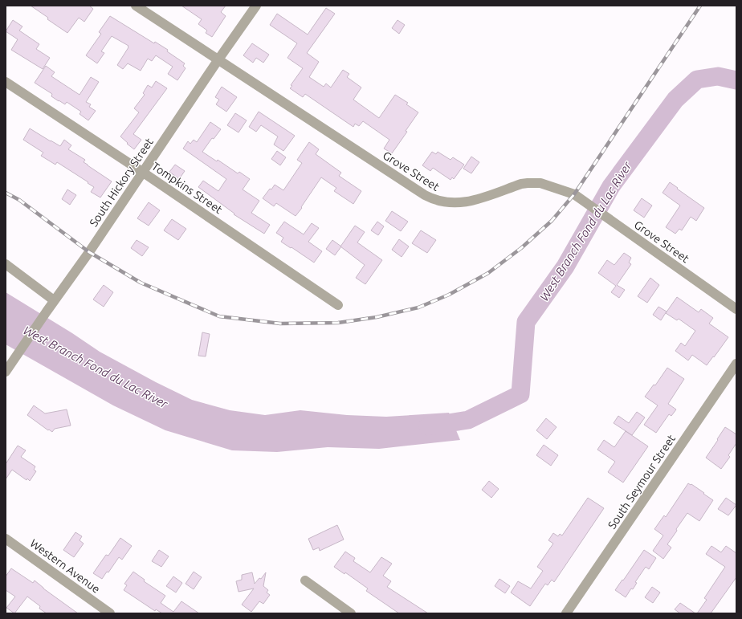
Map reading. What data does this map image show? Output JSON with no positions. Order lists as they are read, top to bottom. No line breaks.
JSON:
{"streets":{"street":["Grove Street","South Hickory Street","Tompkins Street","South Seymour Street","Western Avenue"]},"crossings":[["Grove Street","South Hickory Street"],["South Hickory Street","Tompkins Street"]],"water":["West Branch Fond du Lac River"]}
